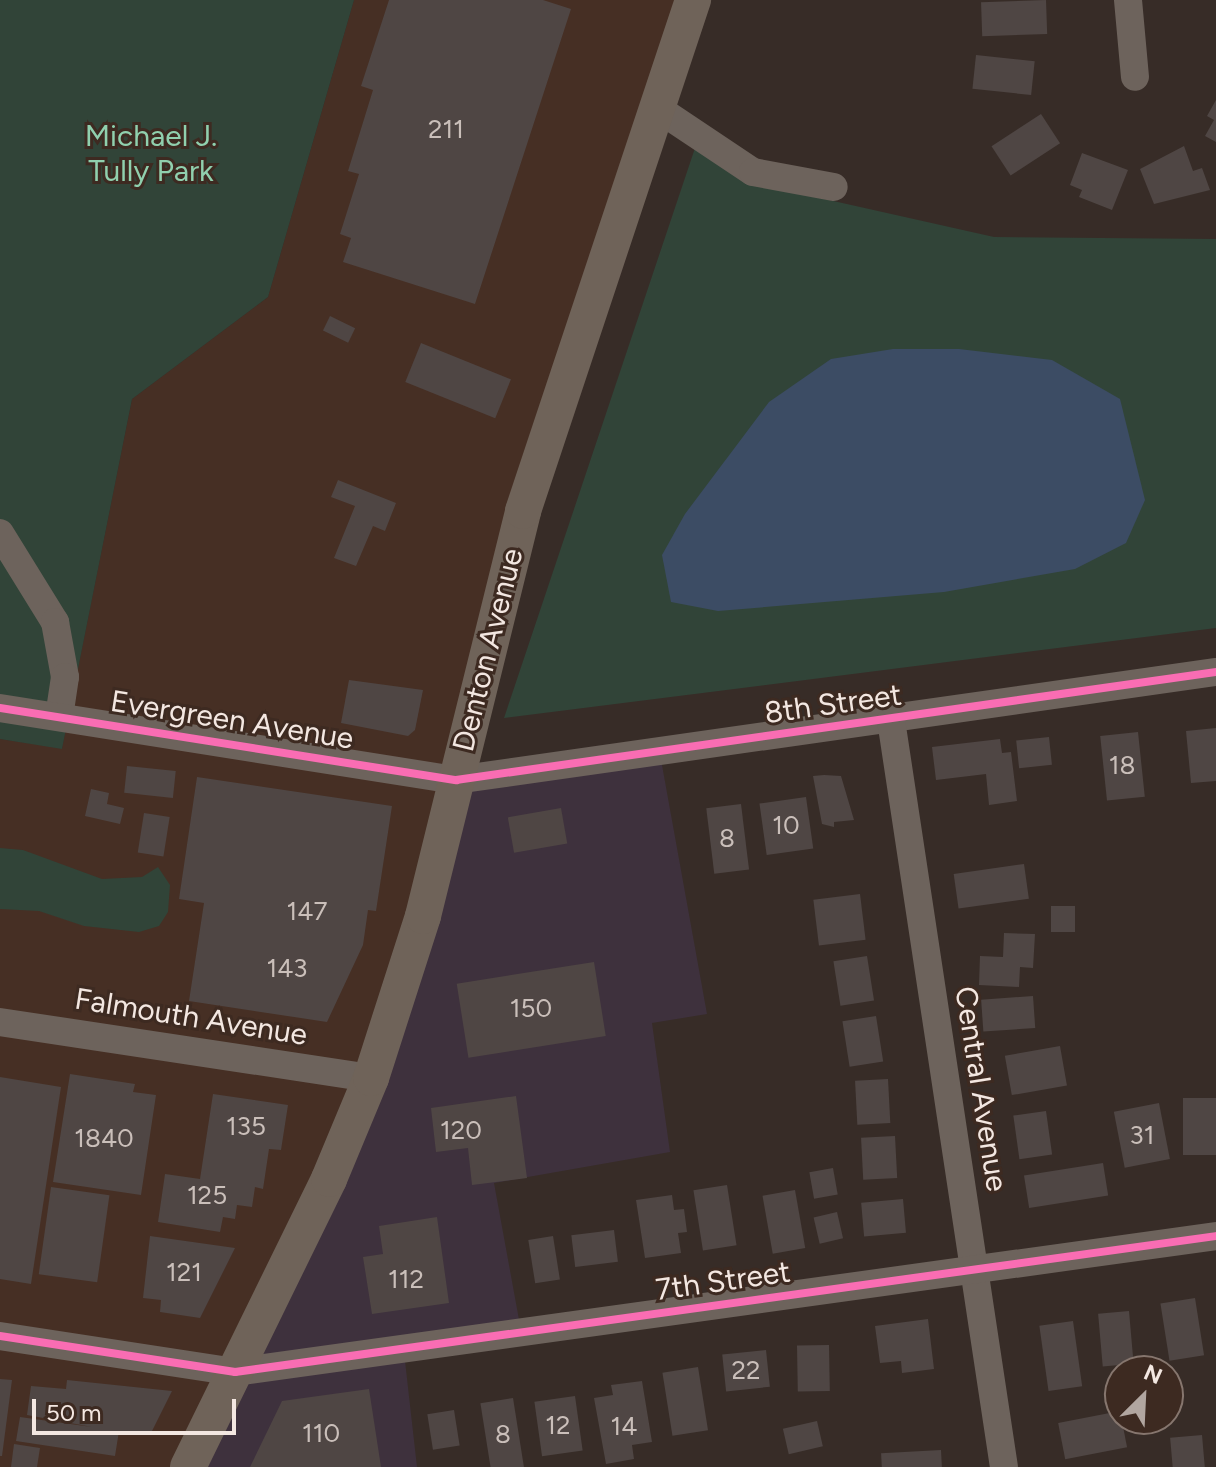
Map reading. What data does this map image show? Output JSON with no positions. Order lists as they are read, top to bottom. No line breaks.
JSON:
{"streets":{"main road":["Denton Avenue"],"street":["8th Street","Evergreen Avenue","Falmouth Avenue","Central Avenue","7th Street"]},"crossings":[["Denton Avenue","8th Street"],["Denton Avenue","Evergreen Avenue"],["Denton Avenue","Falmouth Avenue"],["Denton Avenue","7th Street"],["8th Street","Evergreen Avenue"],["8th Street","Central Avenue"],["Central Avenue","7th Street"]],"parks":["Michael J. Tully Park"],"house_numbers":["211","18","10","8","147","143","150","135","120","31","1840","125","121","112","22","12","14","110","8"],"scale_bar":"50 m","north":"top right"}
